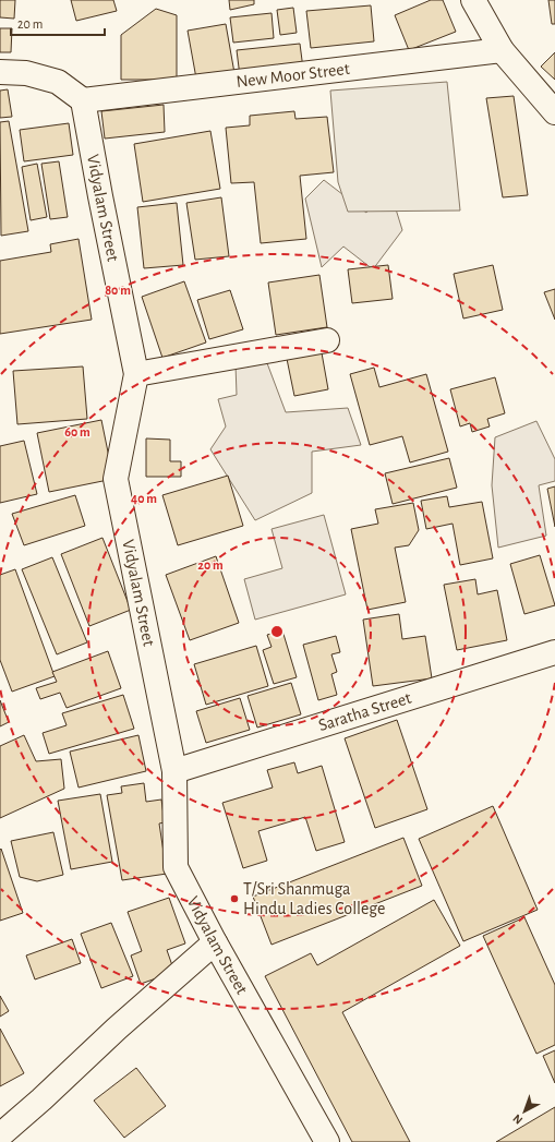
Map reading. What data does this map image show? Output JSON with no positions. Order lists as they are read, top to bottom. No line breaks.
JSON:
{"streets":{"street":["New Moor Street","Vidyalam Street","Saratha Street"]},"crossings":[["New Moor Street","Vidyalam Street"],["Vidyalam Street","Saratha Street"]],"places":["T/Sri Shanmuga Hindu Ladies College"],"scale_bar":"20 m","north":"bottom left","rings":["80 m","60 m","40 m","20 m"]}
